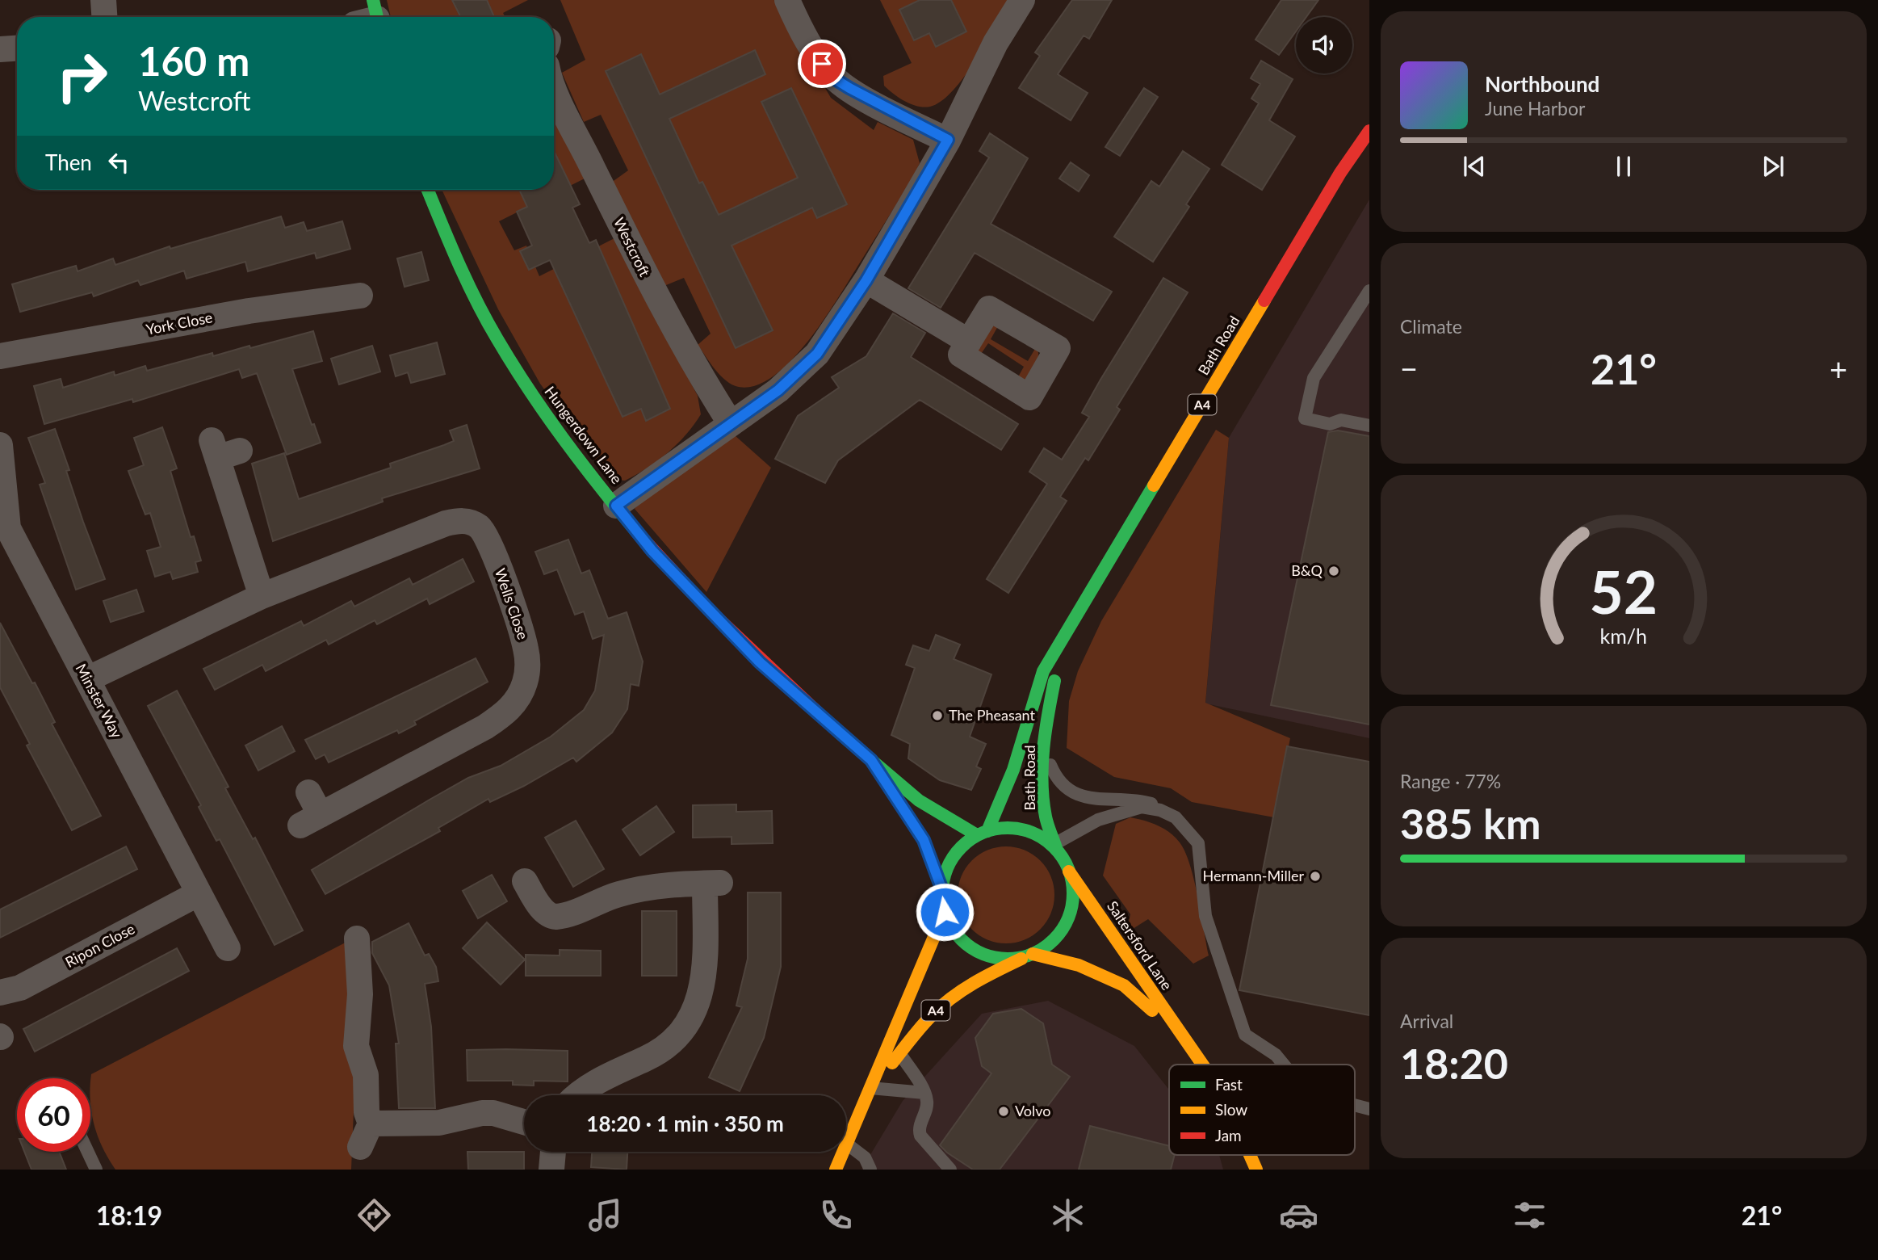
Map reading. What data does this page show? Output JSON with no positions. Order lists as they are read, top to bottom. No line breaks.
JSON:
{"streets":{"main road":["Bath Road","A4","Hungerdown Lane","Saltersford Lane"],"street":["Westcroft","York Close","Wells Close","Minster Way","Ripon Close"]},"crossings":[["Bath Road","A4"],["Bath Road","Hungerdown Lane"],["Bath Road","Saltersford Lane"],["A4","Hungerdown Lane"],["A4","Saltersford Lane"],["Hungerdown Lane","Saltersford Lane"],["Wells Close","Minster Way"],["Minster Way","Ripon Close"]],"places":["B&Q","The Pheasant","Hermann-Miller","Volvo"],"legend":["Fast","Slow","Jam"],"page":{"turn":["160 m","Westcroft"],"song":["Northbound","June Harbor"],"then":"Then","tile":["Climate",["Range · 77%","385 km"],["Arrival","18:20"]],"heat":["−","21°","+"],"limit":"60","trip":"18:20 · 1 min · 350 m","tabs":["18:19","21°"],"gauge":["52","km/h"]}}
